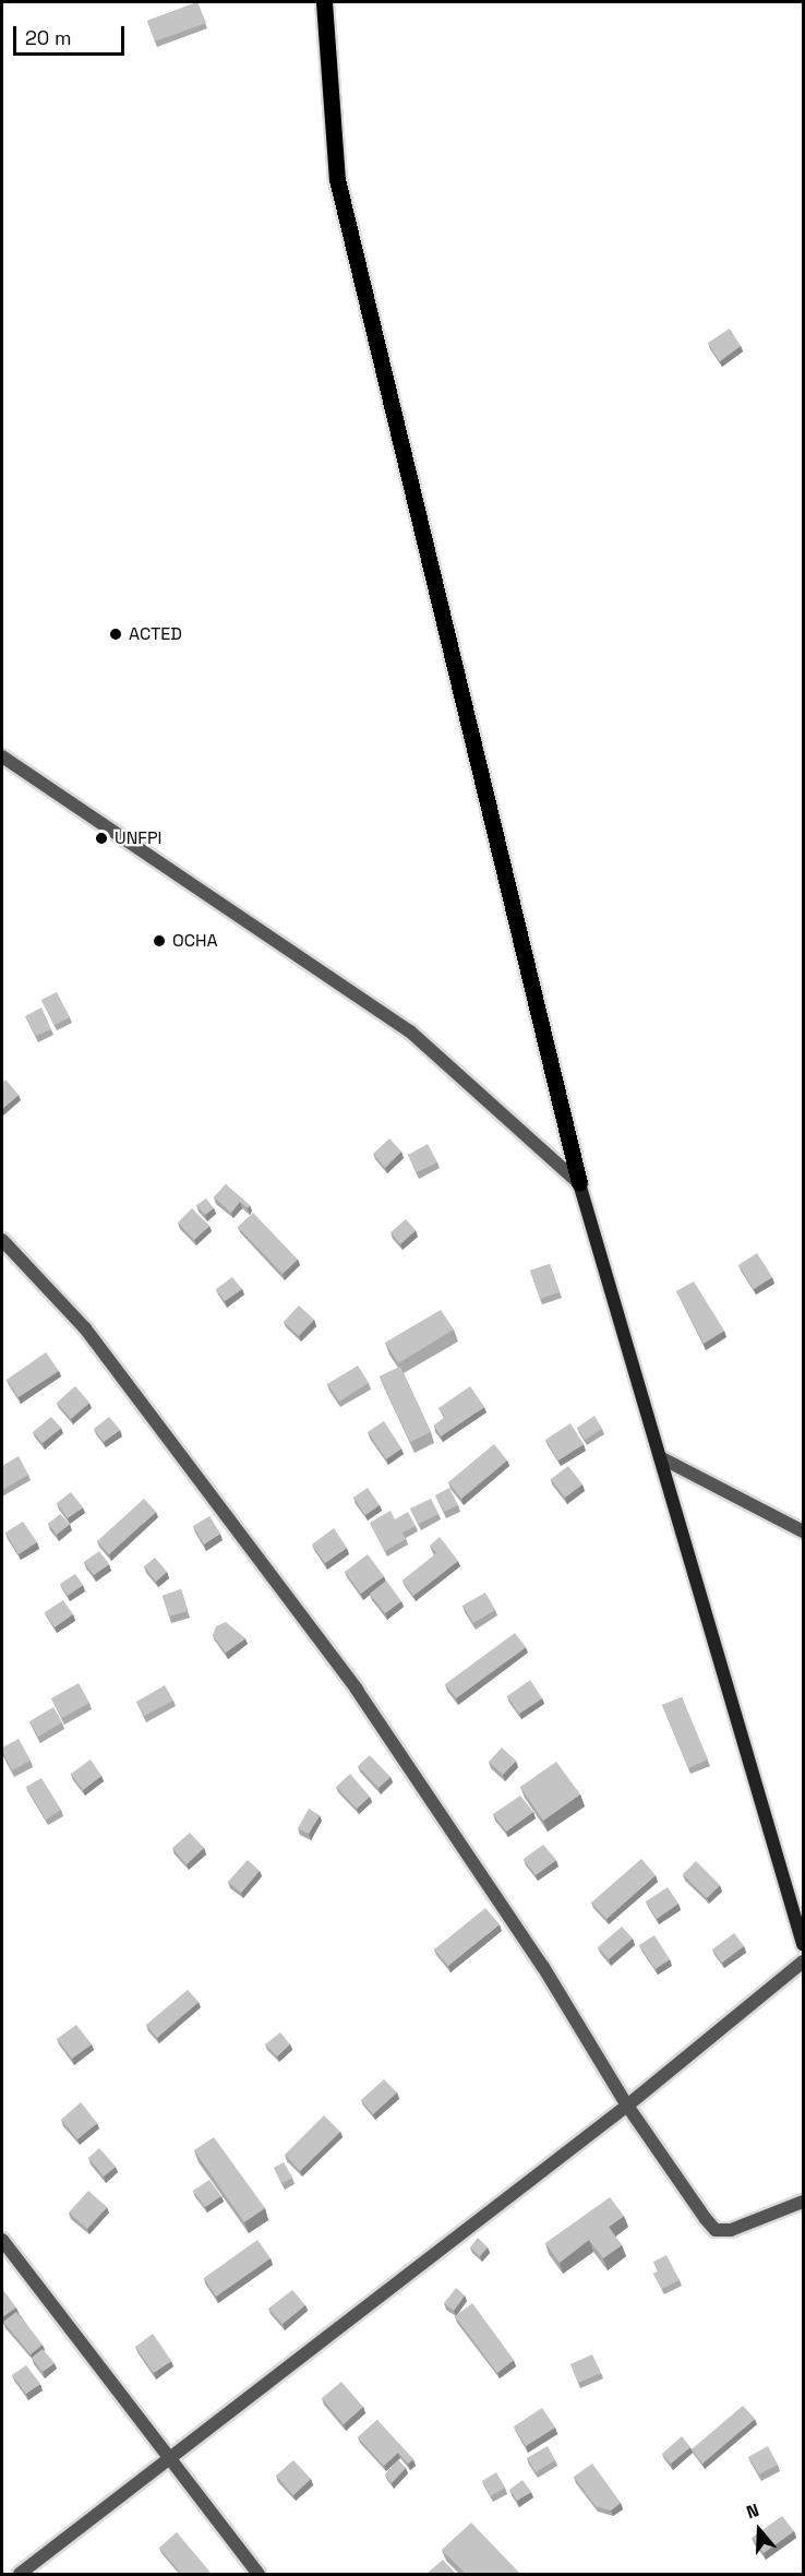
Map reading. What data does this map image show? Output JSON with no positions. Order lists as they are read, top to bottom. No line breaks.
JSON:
{"places":["ACTED","UNFPI","OCHA"],"scale_bar":"20 m","north":"top"}
